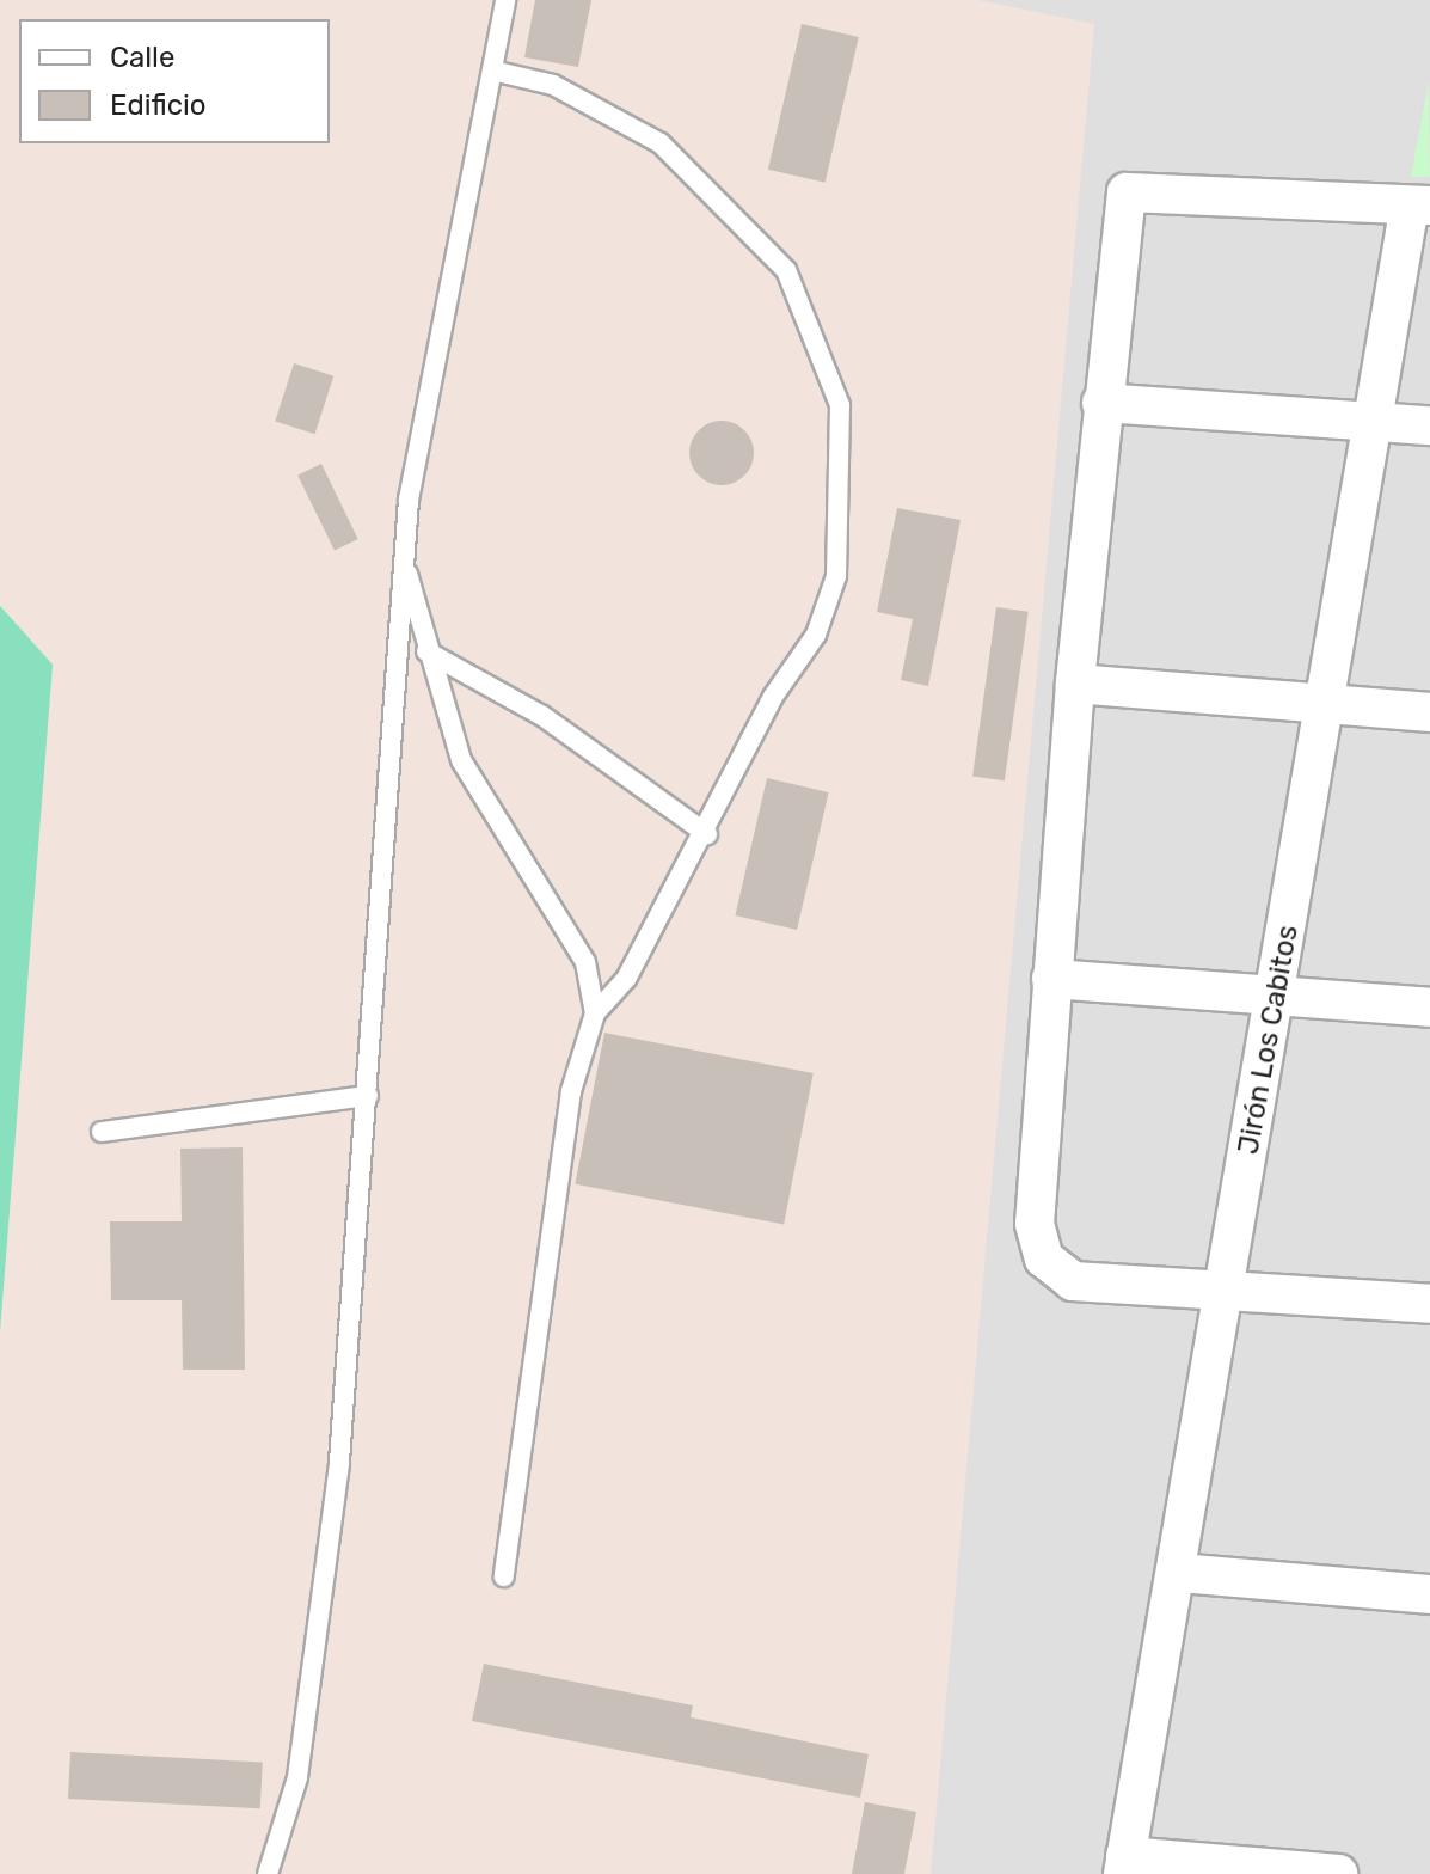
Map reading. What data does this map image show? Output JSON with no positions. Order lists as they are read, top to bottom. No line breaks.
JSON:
{"streets":{"street":["Jirón Los Cabitos"]},"legend":["Calle","Edificio"]}
